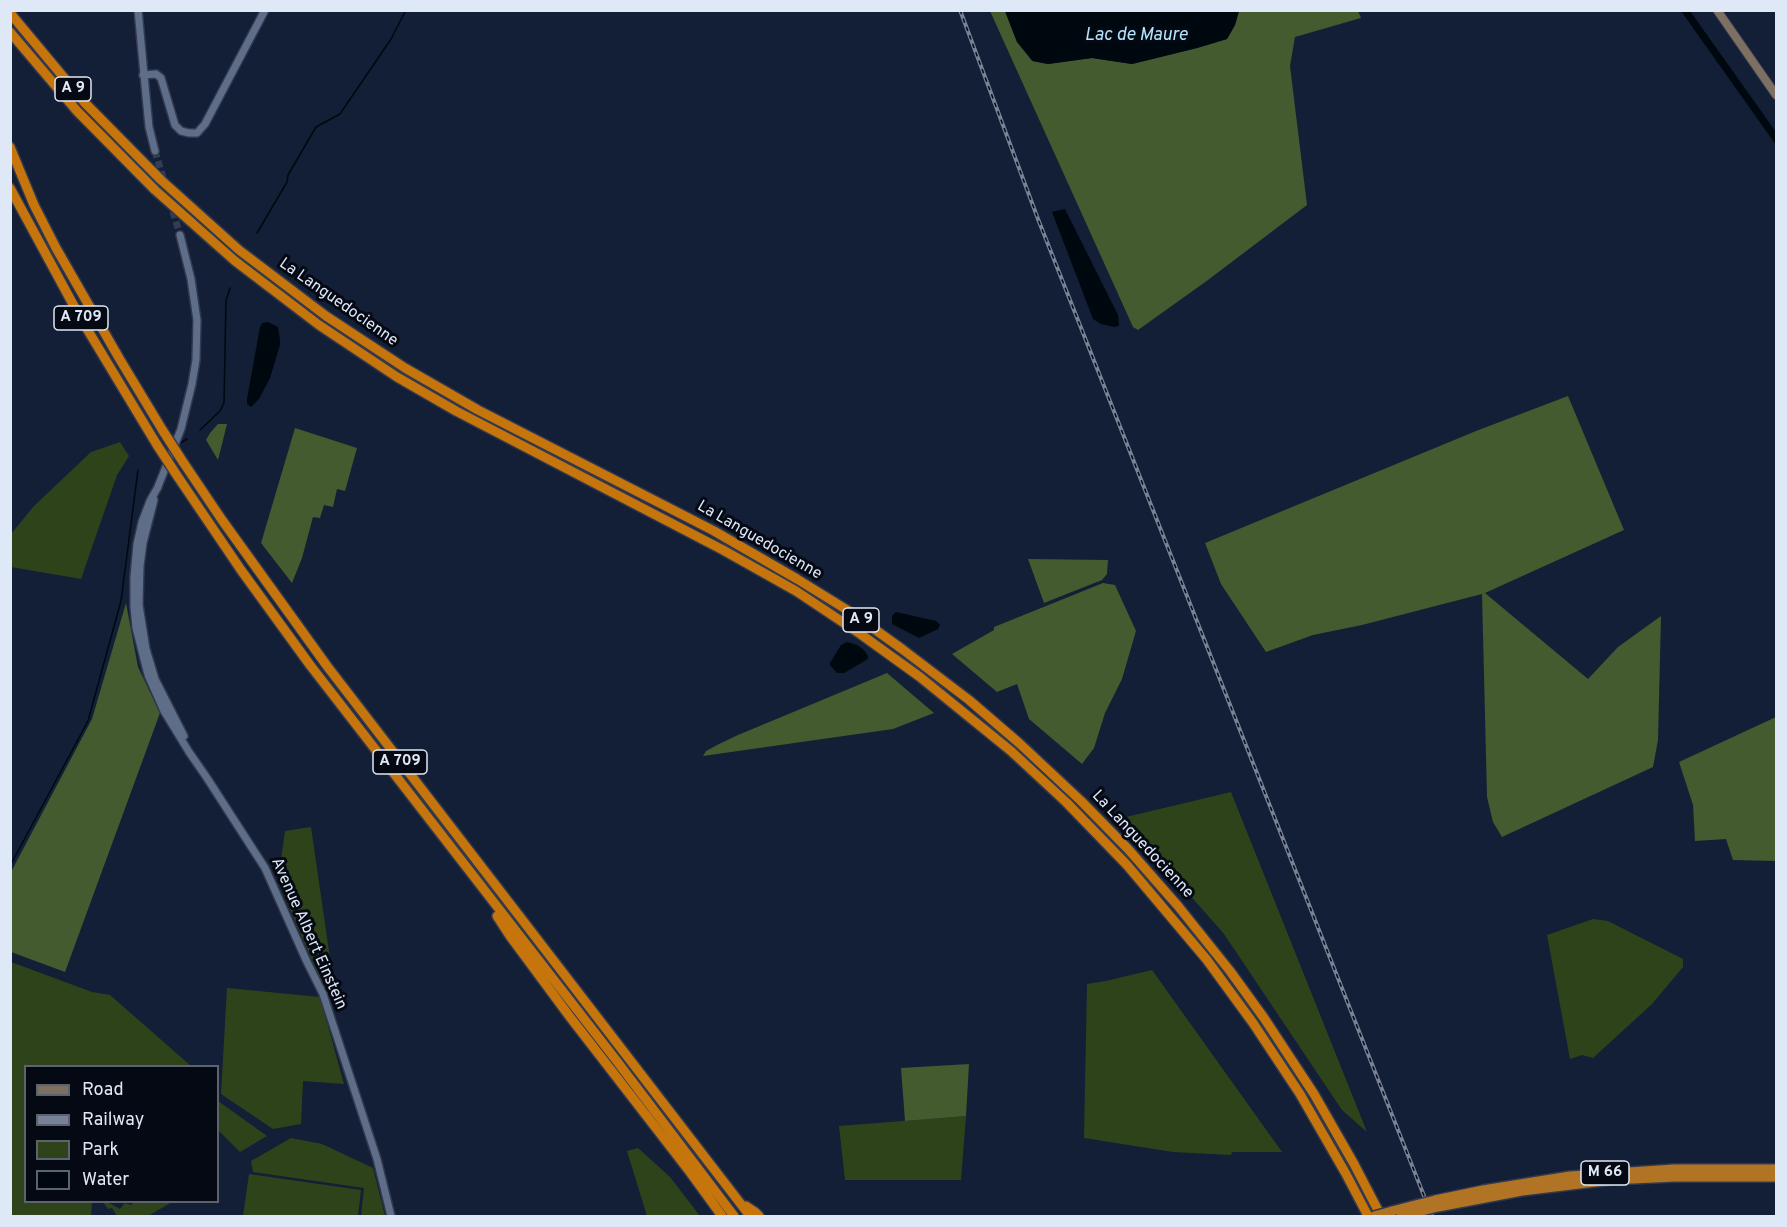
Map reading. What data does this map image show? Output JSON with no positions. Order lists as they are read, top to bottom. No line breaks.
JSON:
{"streets":{"highway":["A 9","La Languedocienne","A 709","M 66"],"street":["Avenue Albert Einstein"]},"water":["Lac de Maure"],"legend":["Road","Railway","Park","Water"]}
